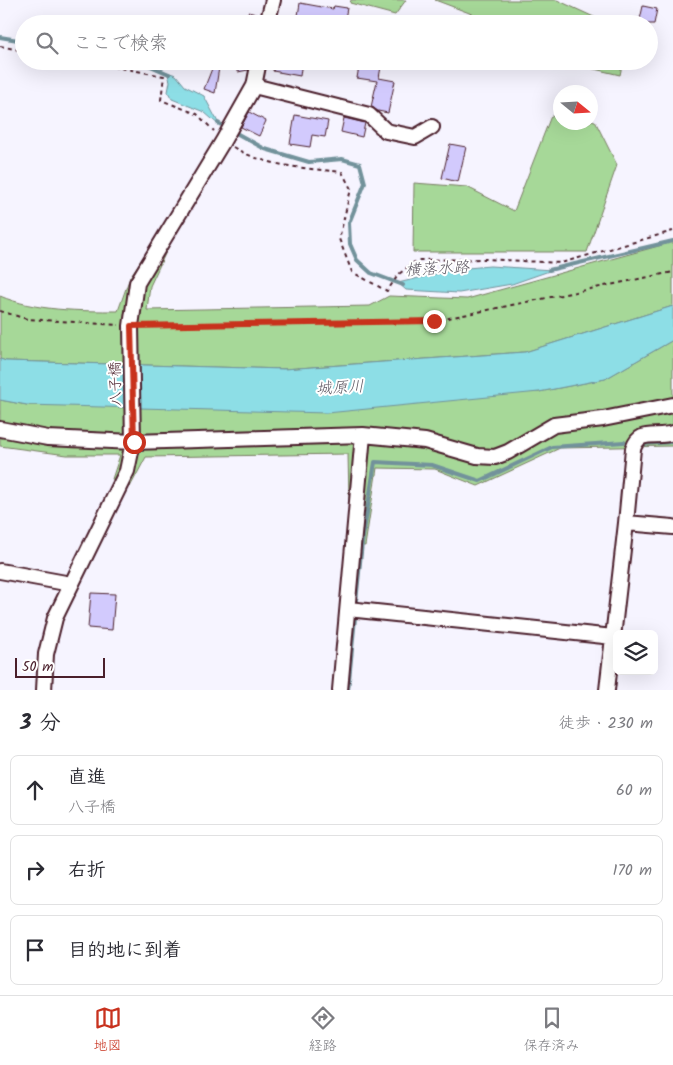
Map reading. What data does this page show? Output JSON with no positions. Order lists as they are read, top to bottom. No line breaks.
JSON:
{"streets":{"street":["八子橋"]},"water":["横落水路","城原川"],"scale_bar":"50 m","north":"right","page":{"search":"ここで検索","scale":"50 m","heading":["3 分","徒歩 · 230 m"],"list":[["直進","八子橋","60 m"],["右折","170 m"],"目的地に到着"],"nav":["地図","経路","保存済み"]}}
